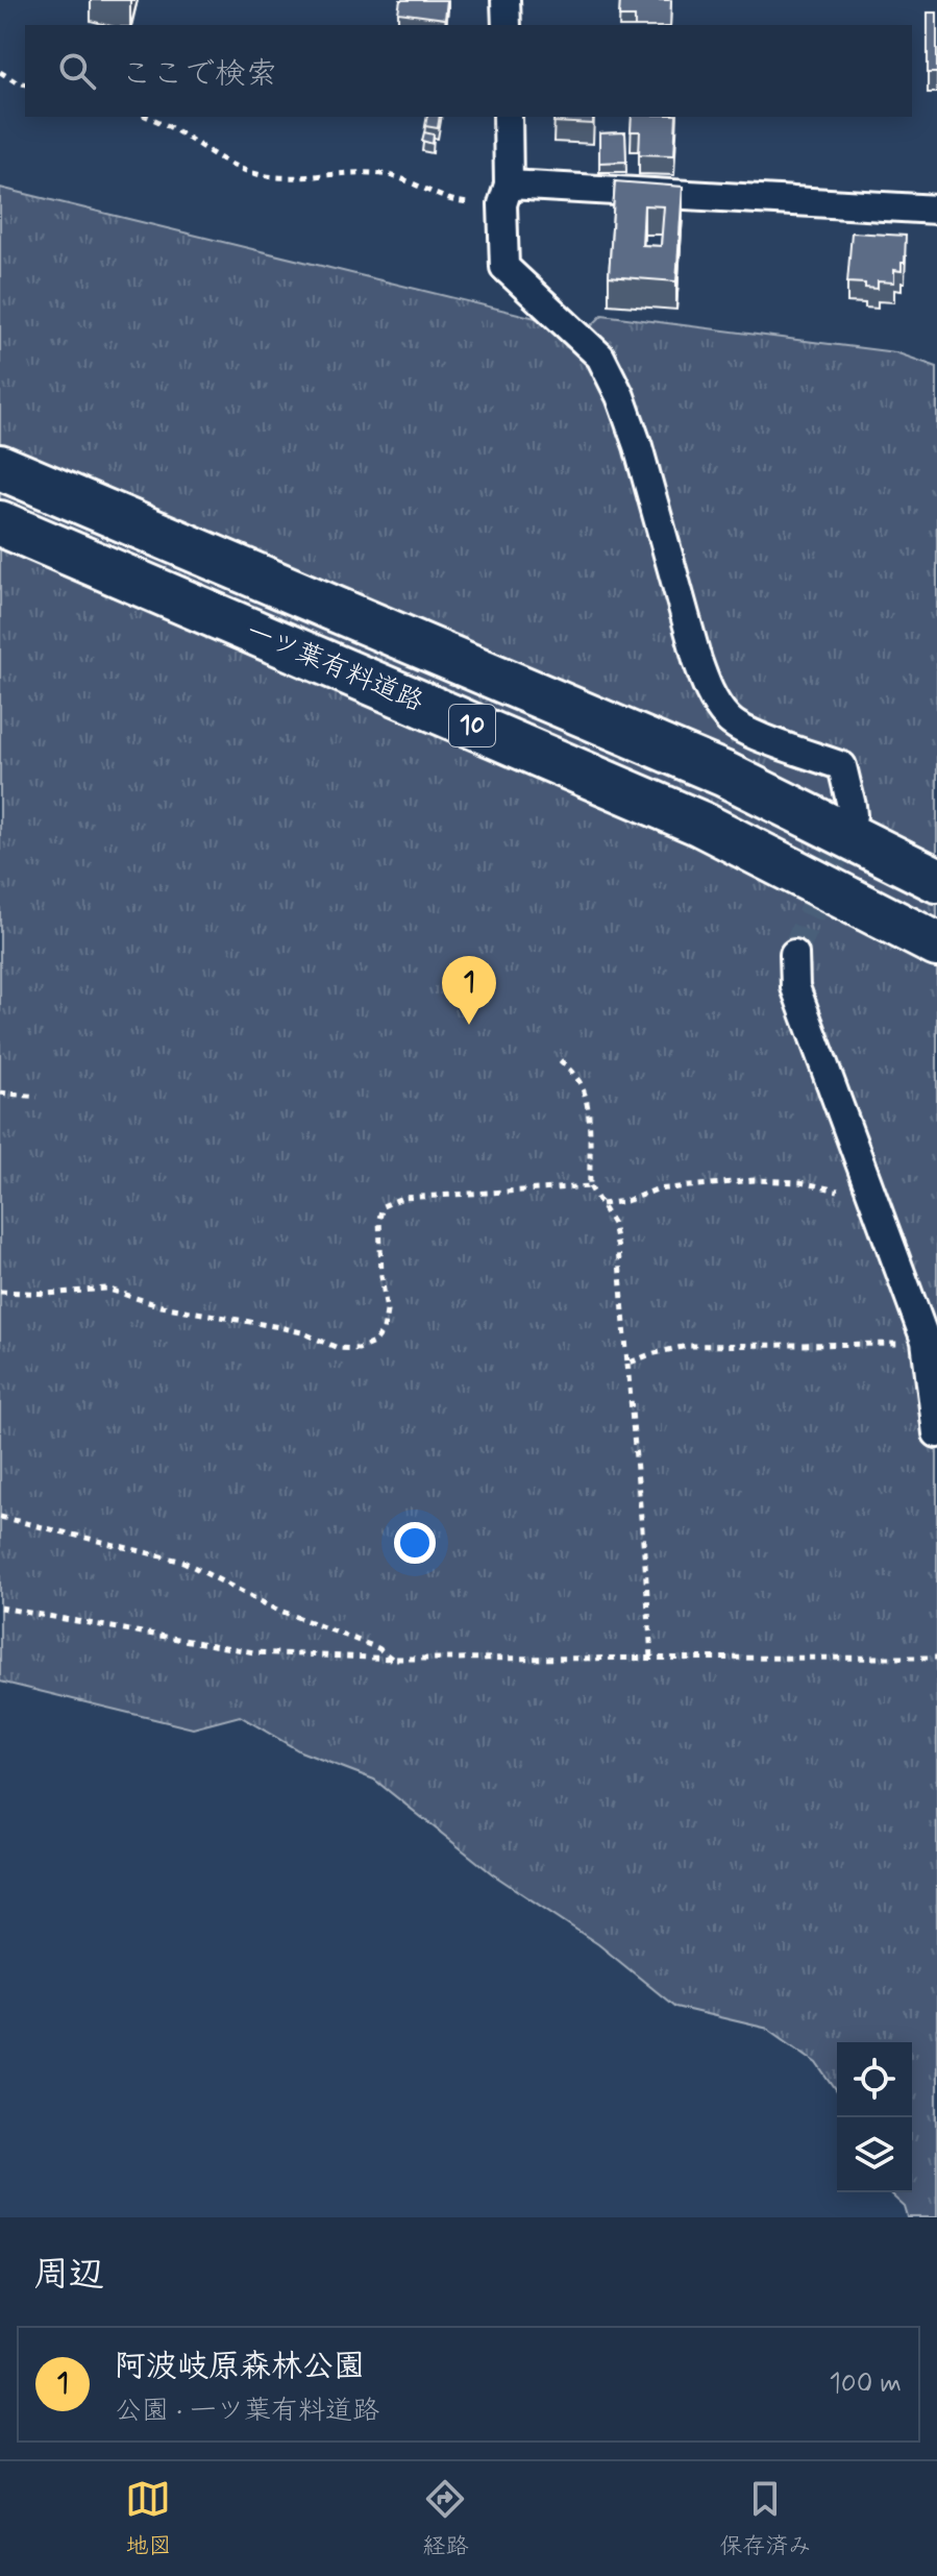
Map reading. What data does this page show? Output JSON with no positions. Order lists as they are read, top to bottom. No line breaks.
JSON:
{"streets":{"main road":["一ツ葉有料道路","10"]},"page":{"search":"ここで検索","pins":"1","heading":"周辺","list":[{"mark":"1","name":"阿波岐原森林公園","note":"公園 · 一ツ葉有料道路","value":"100 m"}],"nav":["地図","経路","保存済み"]}}
